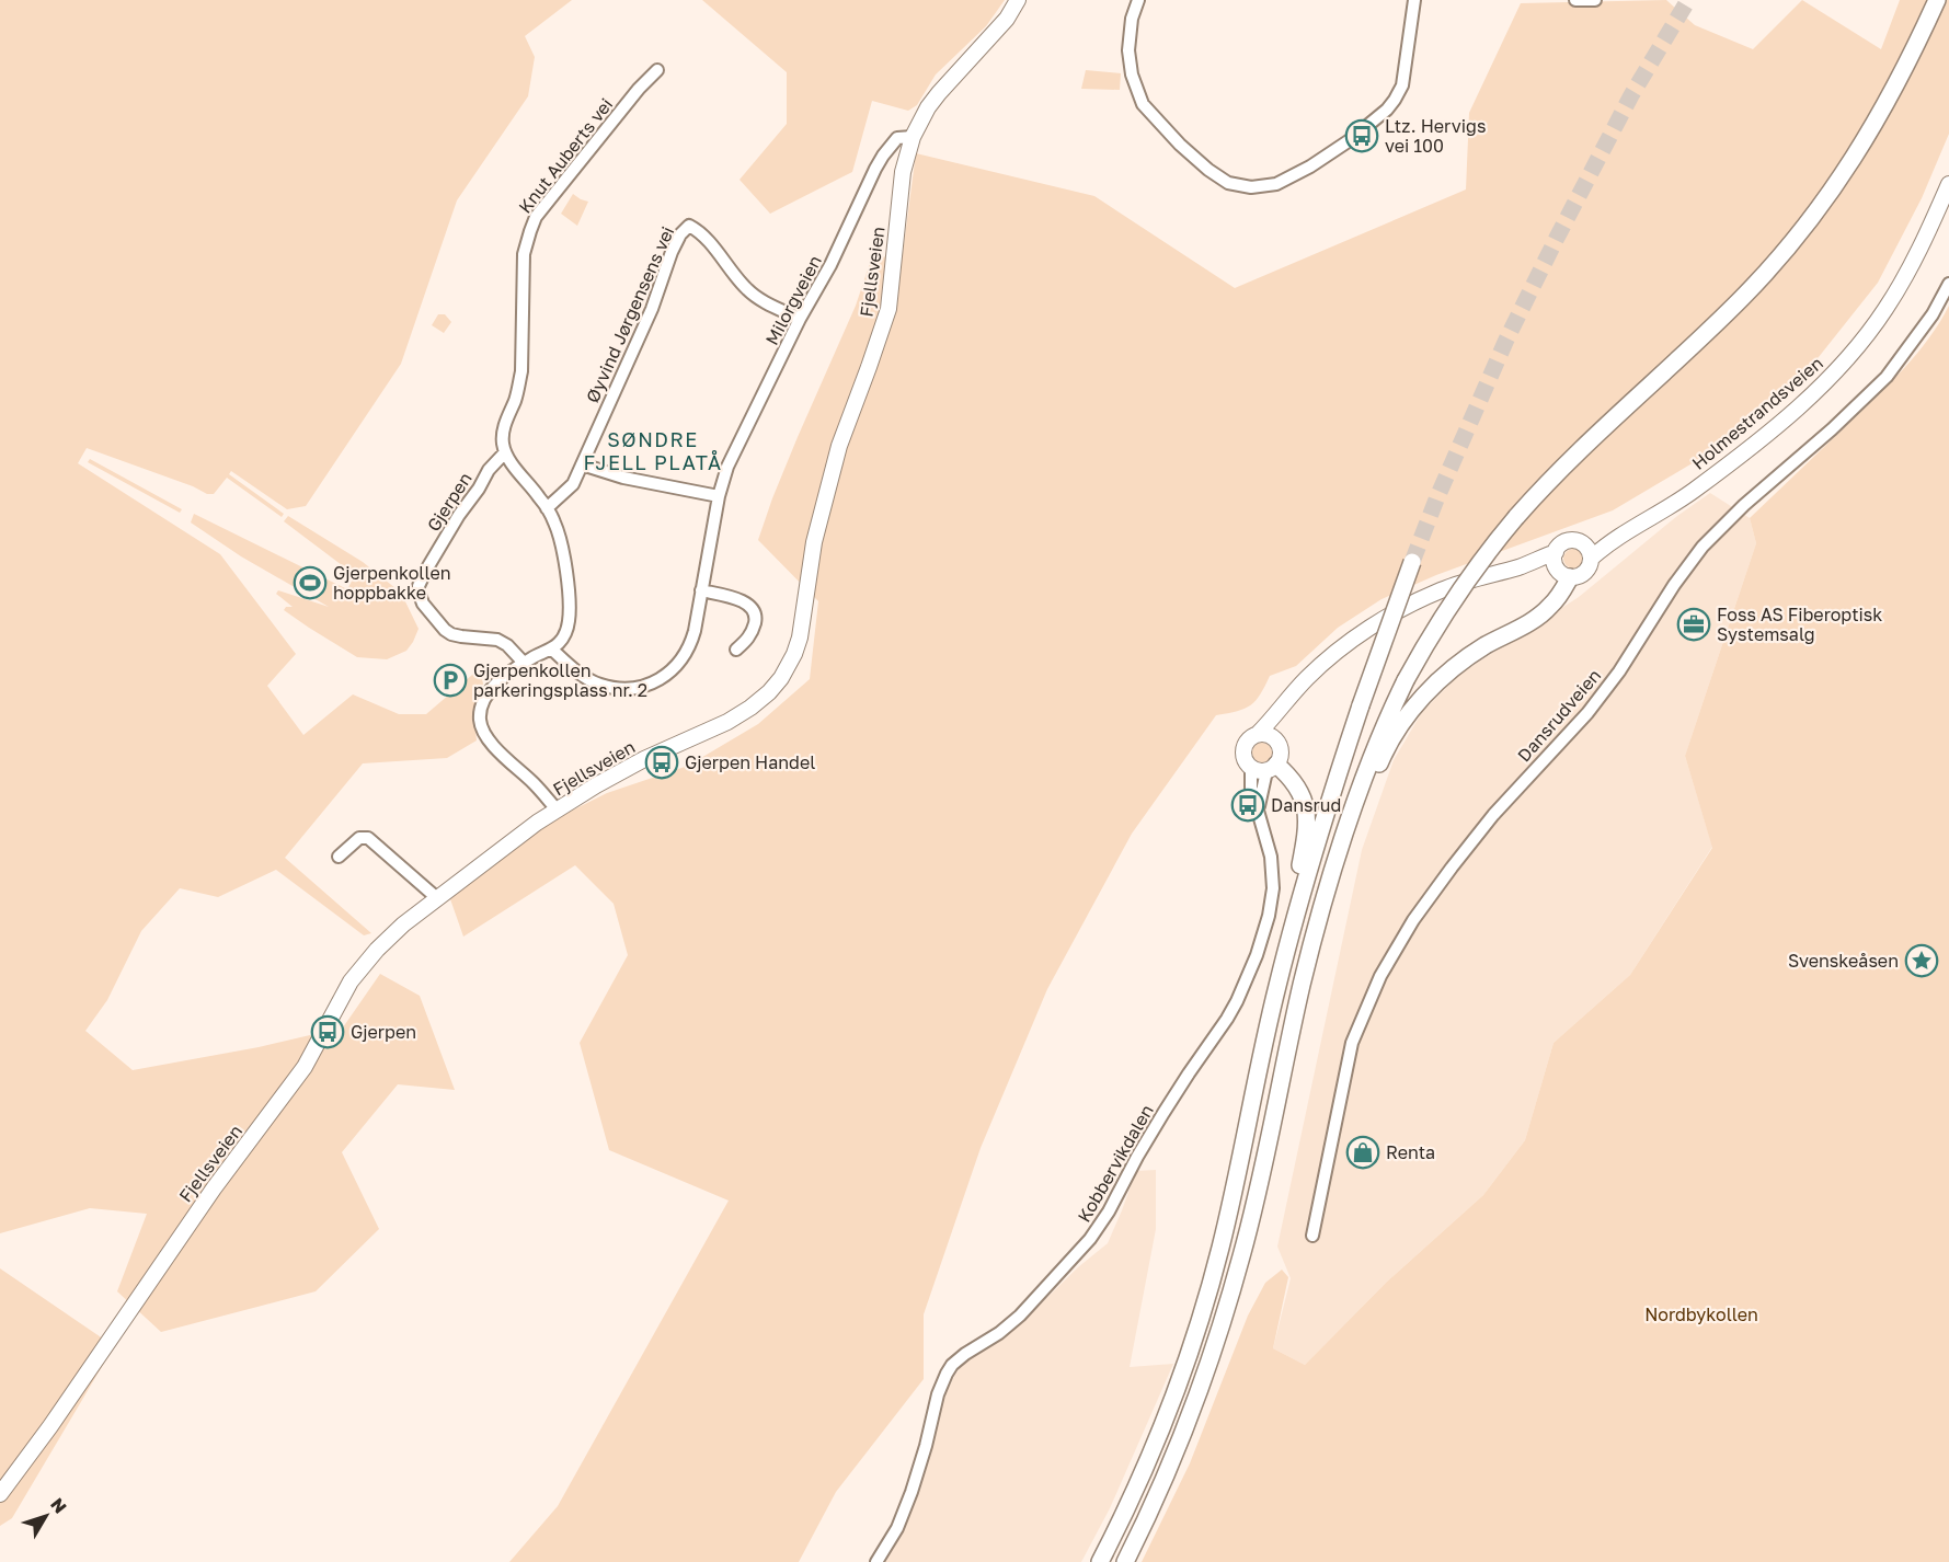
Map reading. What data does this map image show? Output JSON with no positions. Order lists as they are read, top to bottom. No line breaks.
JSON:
{"streets":{"main road":["Fjellsveien","Holmestrandsveien"],"street":["Knut Auberts vei","Milorgveien","Øyvind Jørgensens vei","Gjerpen","Dansrudveien","Kobbervikdalen"]},"crossings":[["Knut Auberts vei","Gjerpen"],["Fjellsveien","Milorgveien"],["Milorgveien","Øyvind Jørgensens vei"]],"districts":["SØNDRE FJELL PLATÅ"],"parks":["Nordbykollen"],"places":{"bus stop":["Ltz. Hervigs vei 100","Gjerpen Handel","Dansrud","Gjerpen"],"sports":["Gjerpenkollen hoppbakke"],"office":["Foss AS Fiberoptisk Systemsalg"],"parking":["Gjerpenkollen parkeringsplass nr. 2"],"place":["Svenskeåsen"],"shop":["Renta"]},"north":"top right"}
